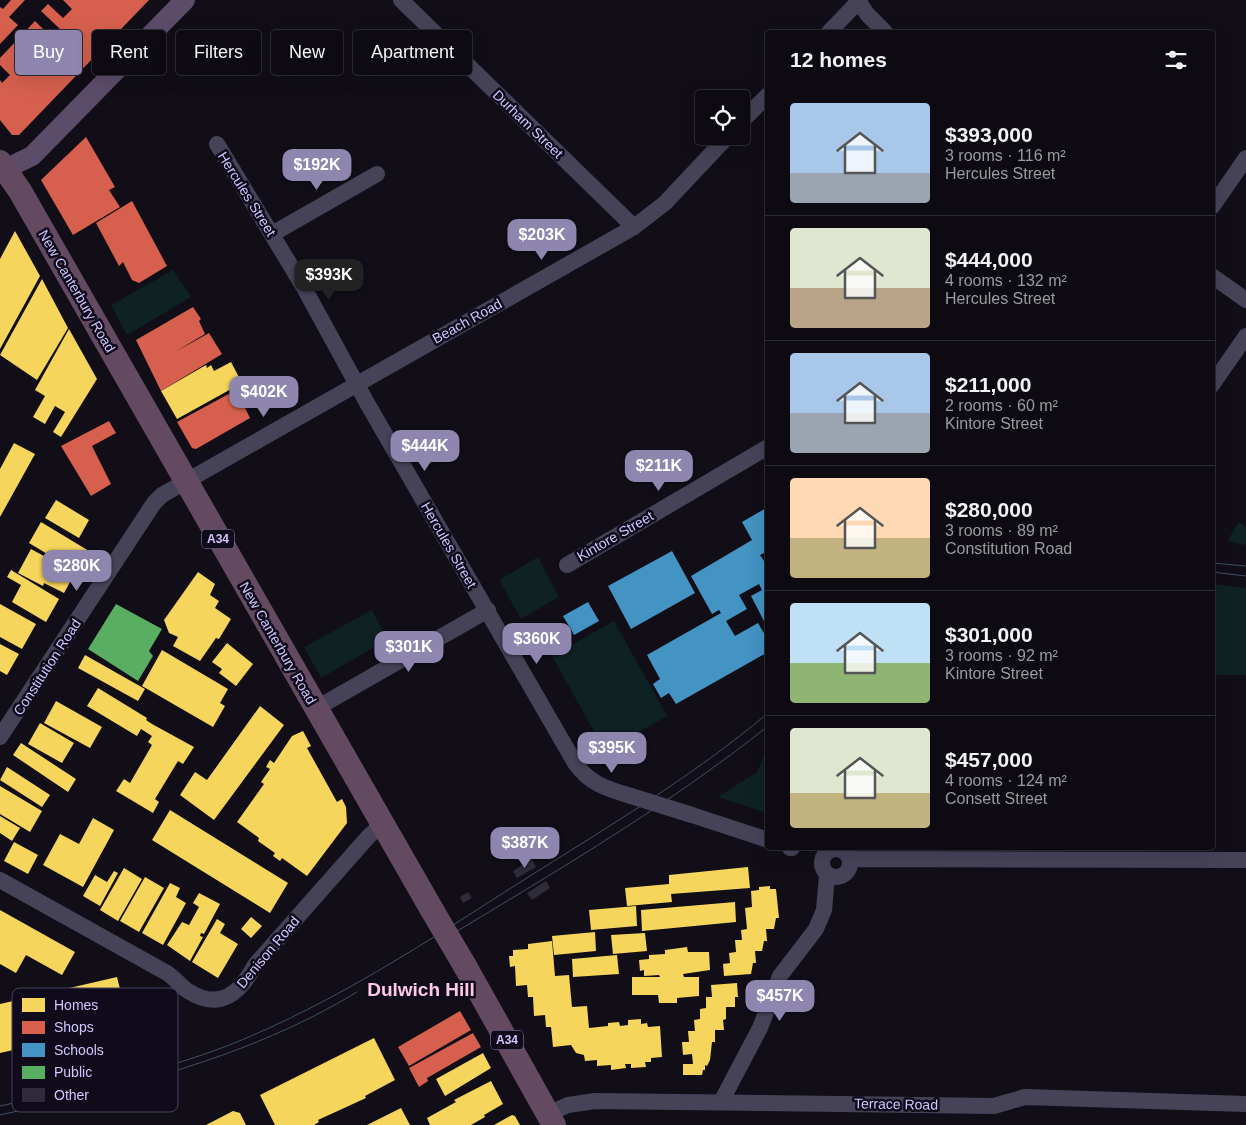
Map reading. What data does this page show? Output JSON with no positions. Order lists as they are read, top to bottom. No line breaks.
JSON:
{"streets":{"highway":["New Canterbury Road","A34"],"street":["Durham Street","Hercules Street","Beach Road","Kintore Street","Constitution Road","Denison Road","Terrace Road"]},"crossings":[["Durham Street","Beach Road"],["Hercules Street","Beach Road"],["New Canterbury Road","Beach Road"],["New Canterbury Road","Constitution Road"],["New Canterbury Road","Denison Road"],["New Canterbury Road","Terrace Road"],["Beach Road","Constitution Road"]],"districts":["Dulwich Hill"],"legend":["Homes","Shops","Schools","Public","Other"],"page":{"chip":["Buy","Rent","Filters","New","Apartment"],"heading":"12 homes","list":[{"name":"$393,000","note":"3 rooms · 116 m² · Hercules Street"},{"name":"$444,000","note":"4 rooms · 132 m² · Hercules Street"},{"name":"$211,000","note":"2 rooms · 60 m² · Kintore Street"},{"name":"$280,000","note":"3 rooms · 89 m² · Constitution Road"},{"name":"$301,000","note":"3 rooms · 92 m² · Kintore Street"},{"name":"$457,000","note":"4 rooms · 124 m² · Consett Street"}],"price":["$192K","$203K","$393K","$402K","$444K","$211K","$280K","$360K","$301K","$395K","$387K","$457K"]}}
